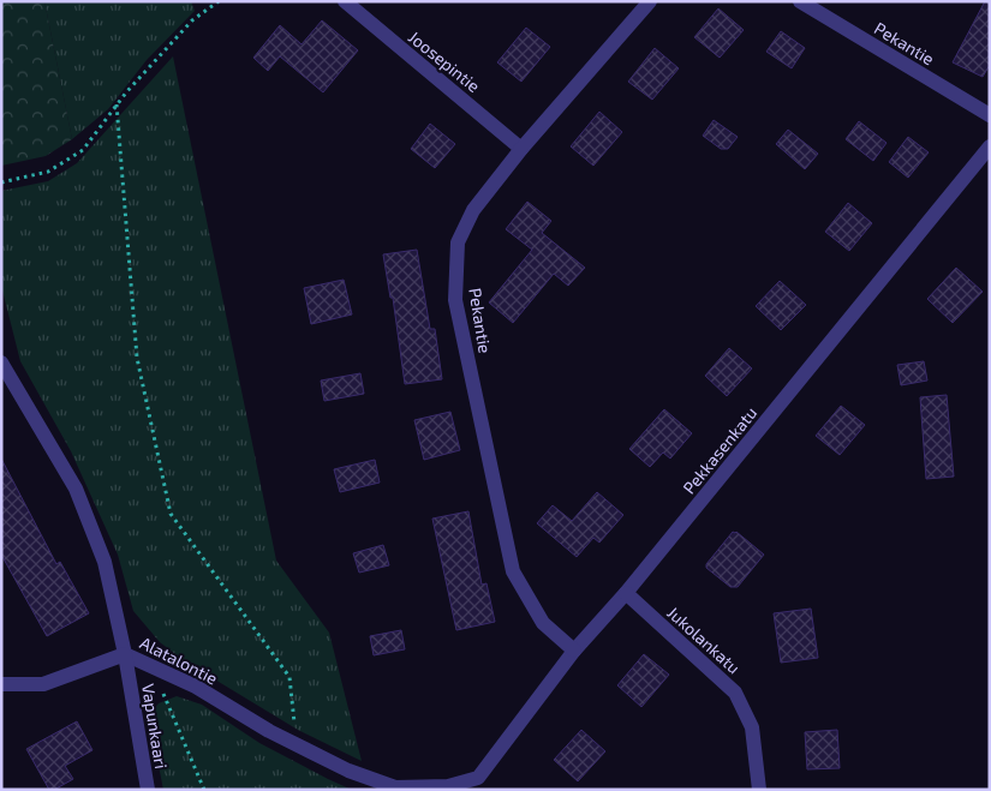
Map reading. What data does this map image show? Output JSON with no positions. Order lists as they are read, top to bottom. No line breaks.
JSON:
{"streets":{"street":["Pekantie","Joosepintie","Pekkasenkatu","Jukolankatu","Alatalontie","Vapunkaari"]},"crossings":[["Pekantie","Joosepintie"],["Pekantie","Pekkasenkatu"],["Pekkasenkatu","Jukolankatu"],["Pekkasenkatu","Alatalontie"],["Alatalontie","Vapunkaari"]]}
